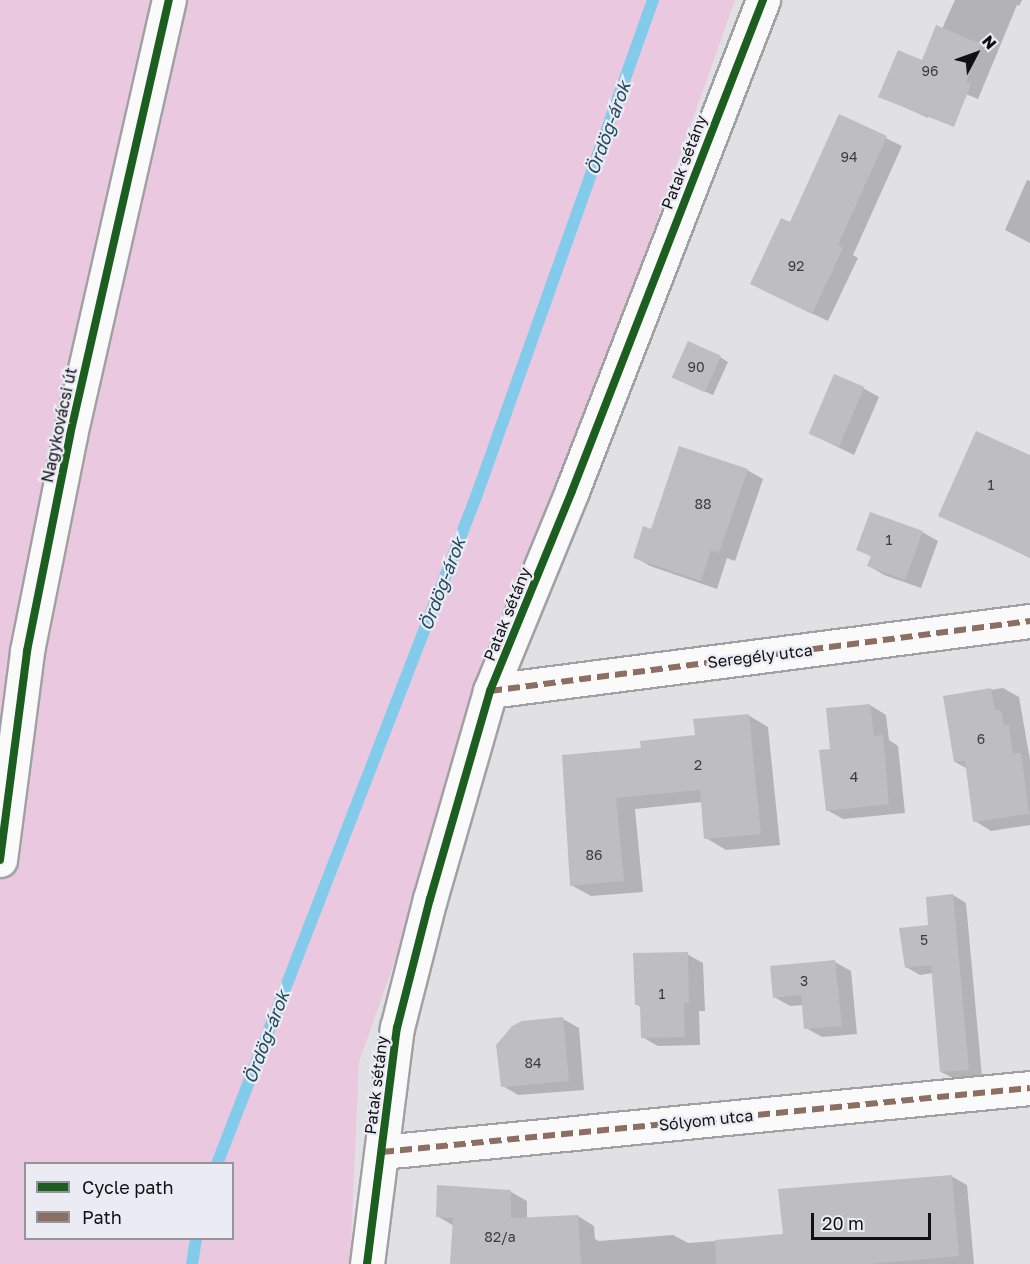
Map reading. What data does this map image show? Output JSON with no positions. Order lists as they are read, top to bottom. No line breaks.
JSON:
{"streets":{"street":["Patak sétány","Nagykovácsi út","Seregély utca","Sólyom utca"]},"crossings":[["Patak sétány","Seregély utca"],["Patak sétány","Sólyom utca"]],"water":["Ördög-árok"],"house_numbers":["96","94","92","90","1","88","1","6","2","4","86","5","3","1","84","82/a"],"legend":["Cycle path","Path"],"scale_bar":"20 m","north":"top right"}
